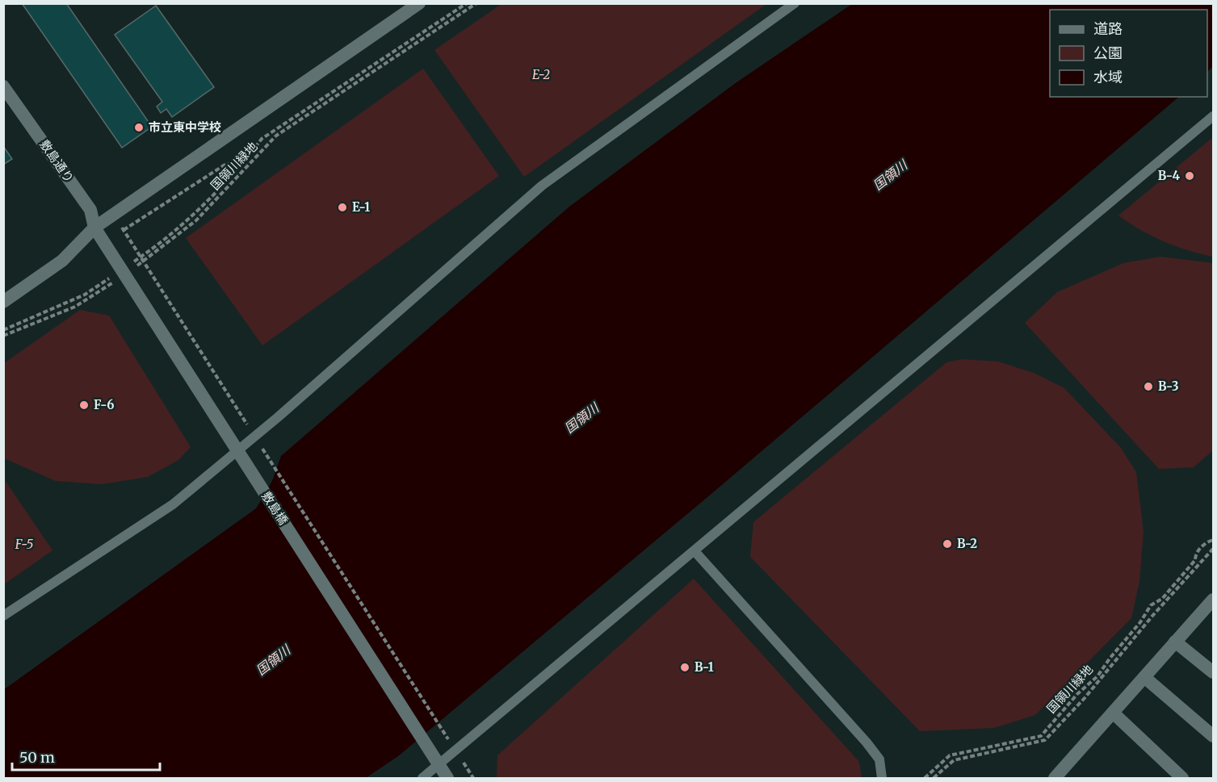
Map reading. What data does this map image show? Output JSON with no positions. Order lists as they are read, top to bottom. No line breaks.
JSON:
{"streets":{"street":["敷島通り","敷島橋"],"path":["国領川緑地"]},"crossings":[["敷島通り","敷島橋"]],"water":["国領川"],"parks":["E-2","F-5"],"places":["市立東中学校","B-4","E-1","B-3","F-6","B-2","B-1"],"legend":["道路","公園","水域"],"scale_bar":"50 m"}
